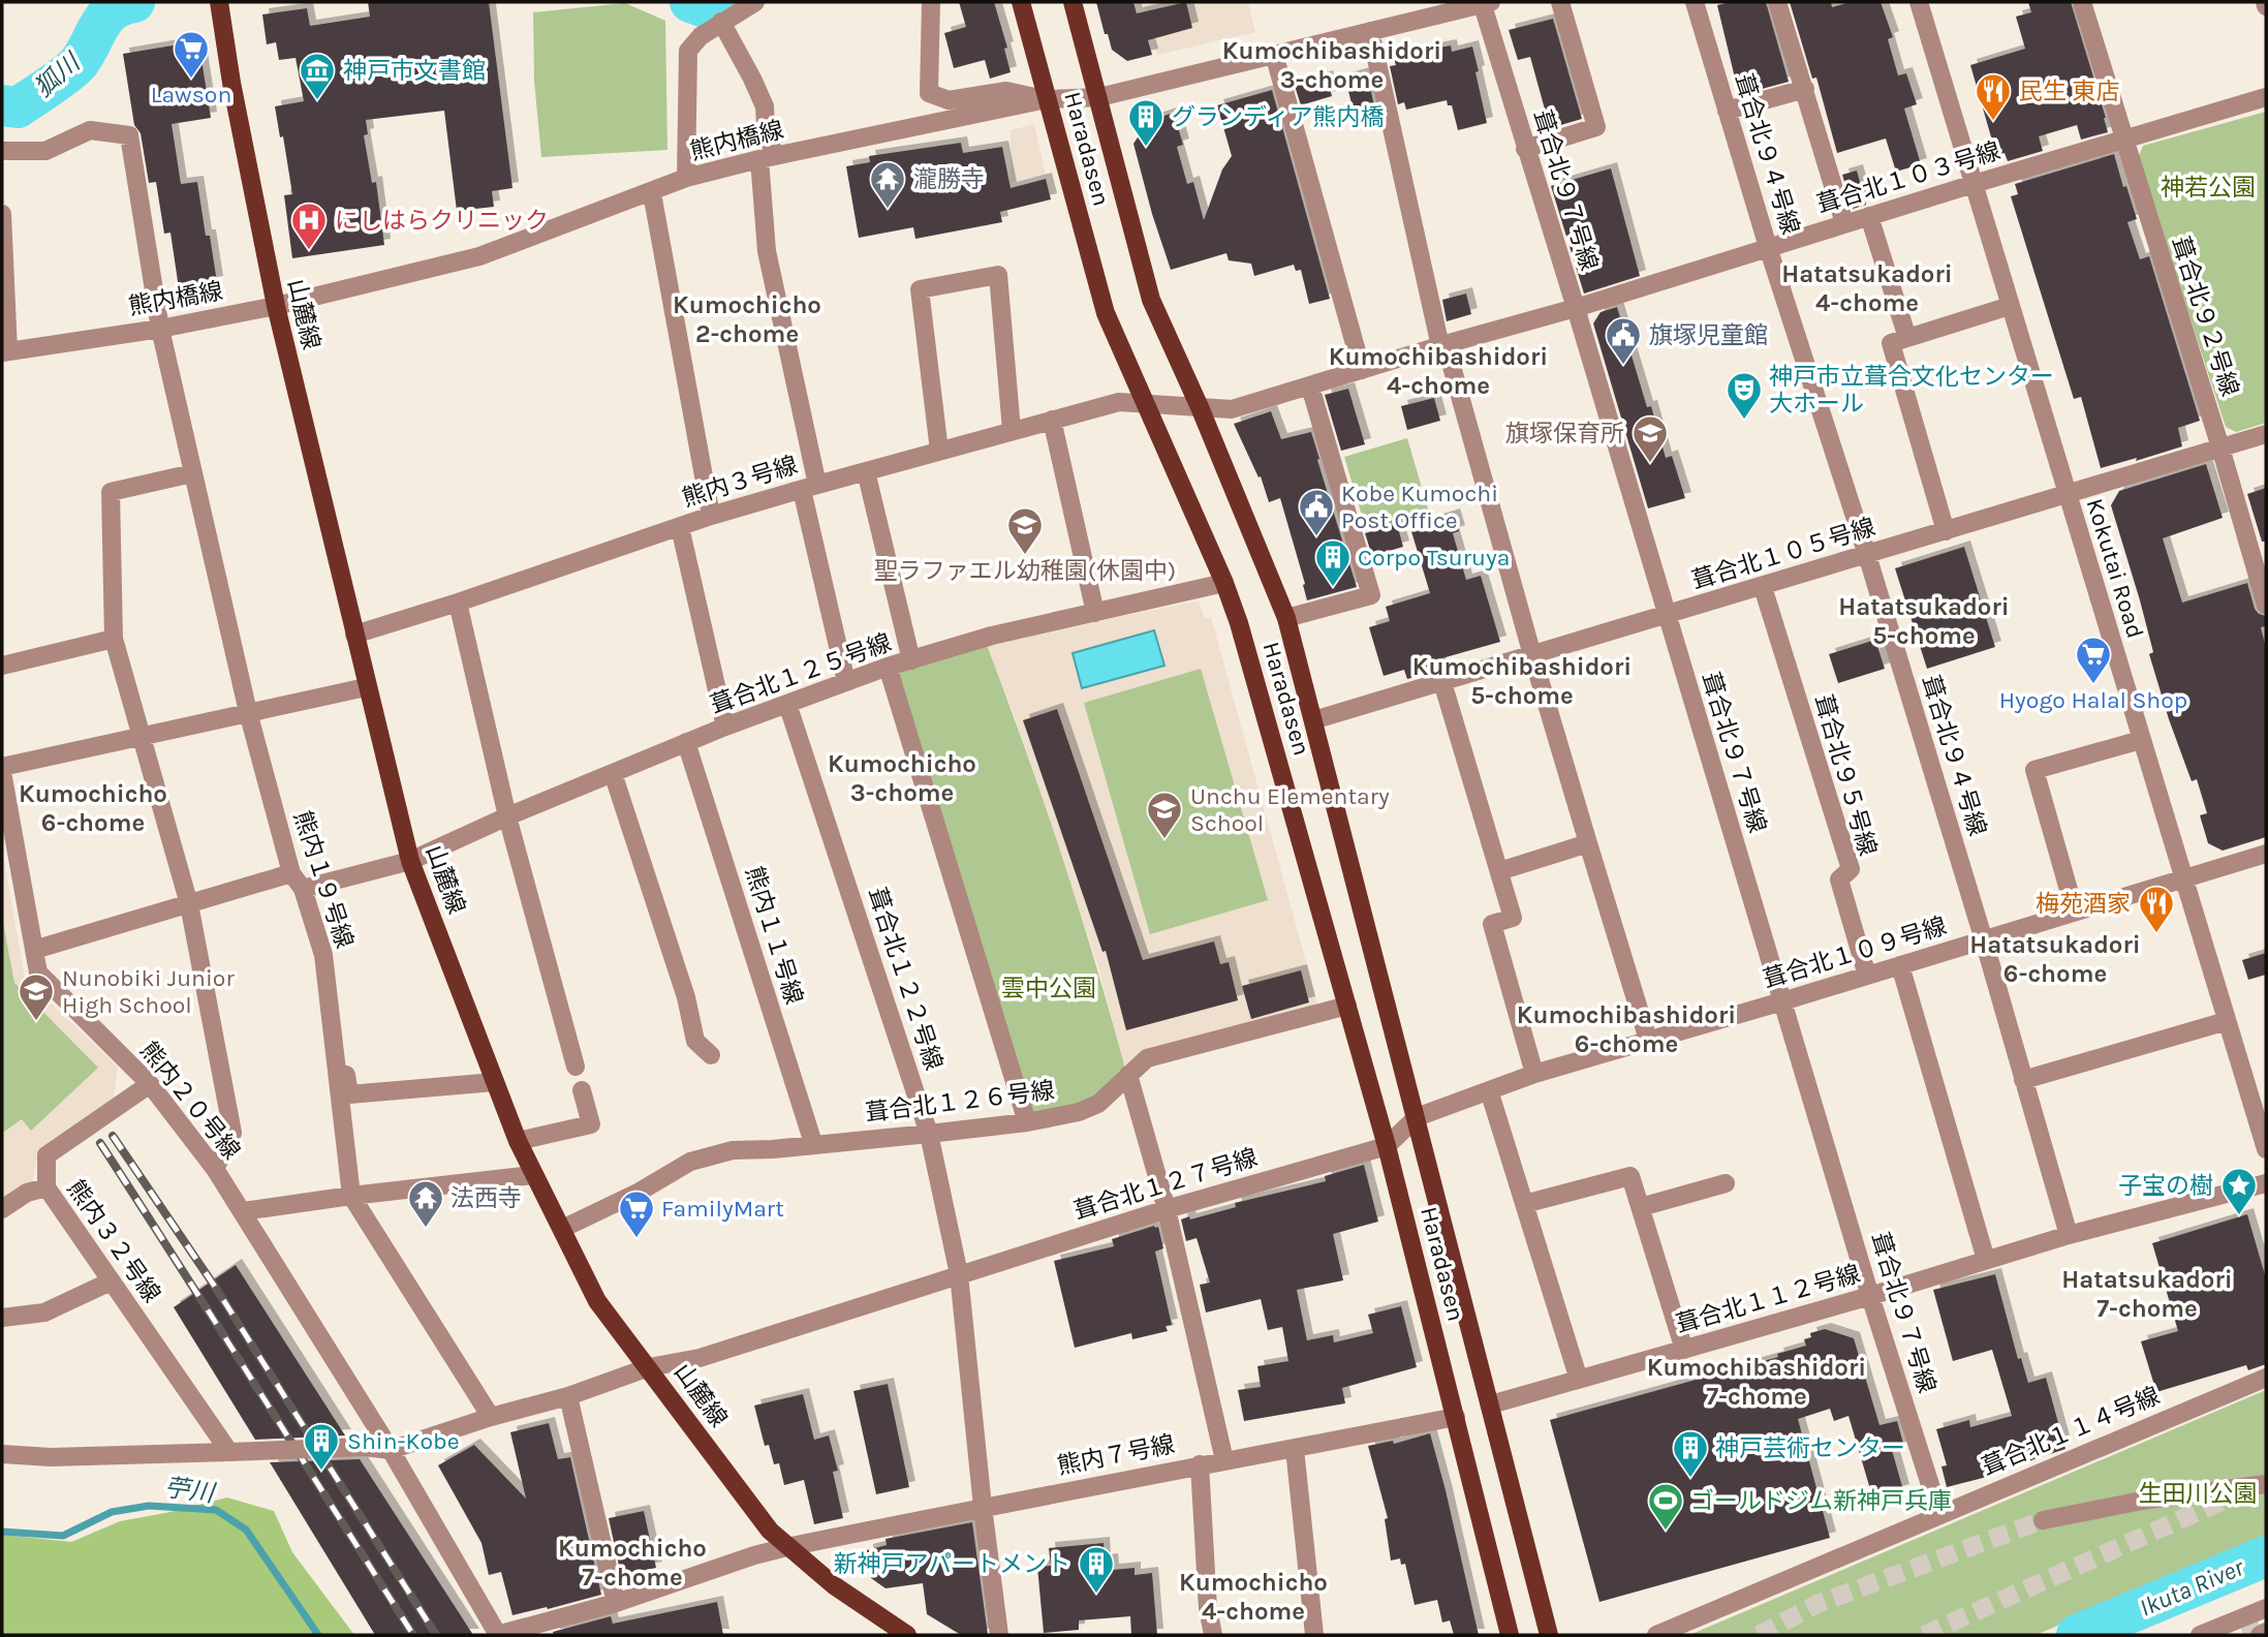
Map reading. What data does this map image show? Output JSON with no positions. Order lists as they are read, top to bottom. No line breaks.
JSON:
{"streets":{"main road":["Haradasen","山麓線"],"street":["熊内橋線","葺合北９４号線","葺合北１０３号線","葺合北９７号線","葺合北９２号線","熊内３号線","葺合北１０５号線","Kokutai Road","葺合北１２５号線","葺合北９５号線","熊内１９号線","熊内１１号線","葺合北１０９号線","葺合北１２２号線","熊内２０号線","葺合北１２６号線","葺合北１２７号線","熊内３２号線","葺合北１１２号線","葺合北１１４号線","熊内７号線"]},"crossings":[["熊内橋線","Haradasen"],["熊内橋線","葺合北９７号線"],["熊内橋線","山麓線"],["熊内橋線","熊内１９号線"],["Haradasen","葺合北１０３号線"],["Haradasen","熊内３号線"],["Haradasen","葺合北１０５号線"],["Haradasen","葺合北１２５号線"],["Haradasen","葺合北１０９号線"],["Haradasen","葺合北１２６号線"],["Haradasen","葺合北１２７号線"],["Haradasen","葺合北１１２号線"],["Haradasen","熊内７号線"],["葺合北９４号線","葺合北１０３号線"],["葺合北９４号線","葺合北１０５号線"],["葺合北９４号線","葺合北１０９号線"],["葺合北９４号線","葺合北１１２号線"],["葺合北１０３号線","葺合北９７号線"],["葺合北１０３号線","葺合北９２号線"],["葺合北１０３号線","熊内３号線"],["葺合北１０３号線","Kokutai Road"],["葺合北９７号線","葺合北１０５号線"],["葺合北９７号線","葺合北１０９号線"],["葺合北９７号線","葺合北１１２号線"],["葺合北９７号線","葺合北１１４号線"],["山麓線","熊内３号線"],["山麓線","葺合北１２５号線"],["山麓線","葺合北１２６号線"],["山麓線","葺合北１２７号線"],["山麓線","熊内７号線"],["葺合北９２号線","葺合北１０５号線"],["葺合北１０５号線","Kokutai Road"],["葺合北１０５号線","葺合北９５号線"],["Kokutai Road","葺合北１０９号線"],["葺合北１２５号線","熊内１９号線"],["葺合北１２５号線","熊内１１号線"],["葺合北１２５号線","葺合北１２２号線"],["葺合北９５号線","葺合北１０９号線"],["熊内１９号線","葺合北１２７号線"],["熊内１１号線","葺合北１２６号線"],["葺合北１０９号線","葺合北１２７号線"],["葺合北１２２号線","葺合北１２６号線"],["葺合北１２２号線","葺合北１２７号線"],["葺合北１２２号線","熊内７号線"],["熊内２０号線","葺合北１２７号線"],["熊内２０号線","熊内３２号線"],["熊内２０号線","熊内７号線"]],"districts":["Kumochibashidori 3-chome","Hatatsukadori 4-chome","Kumochicho 2-chome","Kumochibashidori 4-chome","Hatatsukadori 5-chome","Kumochibashidori 5-chome","Kumochicho 3-chome","Kumochicho 6-chome","Hatatsukadori 6-chome","Kumochibashidori 6-chome","Hatatsukadori 7-chome","Kumochibashidori 7-chome","Kumochicho 7-chome","Kumochicho 4-chome"],"water":["狐川","苧川","Ikuta River"],"parks":["神若公園","雲中公園","生田川公園"],"places":{"supermarket":["Lawson","Hyogo Halal Shop","FamilyMart"],"museum":["神戸市文書館"],"restaurant":["民生 東店","梅苑酒家"],"building":["グランディア熊内橋","Corpo Tsuruya","Shin-Kobe","神戸芸術センター","新神戸アパートメント"],"temple":["瀧勝寺","法西寺"],"hospital":["にしはらクリニック"],"public building":["旗塚児童館","Kobe Kumochi Post Office"],"theatre":["神戸市立葺合文化センター 大ホール"],"school or university":["旗塚保育所","聖ラファエル幼稚園(休園中)","Unchu Elementary School","Nunobiki Junior High School"],"place":["子宝の樹"],"sports":["ゴールドジム新神戸兵庫"]}}
